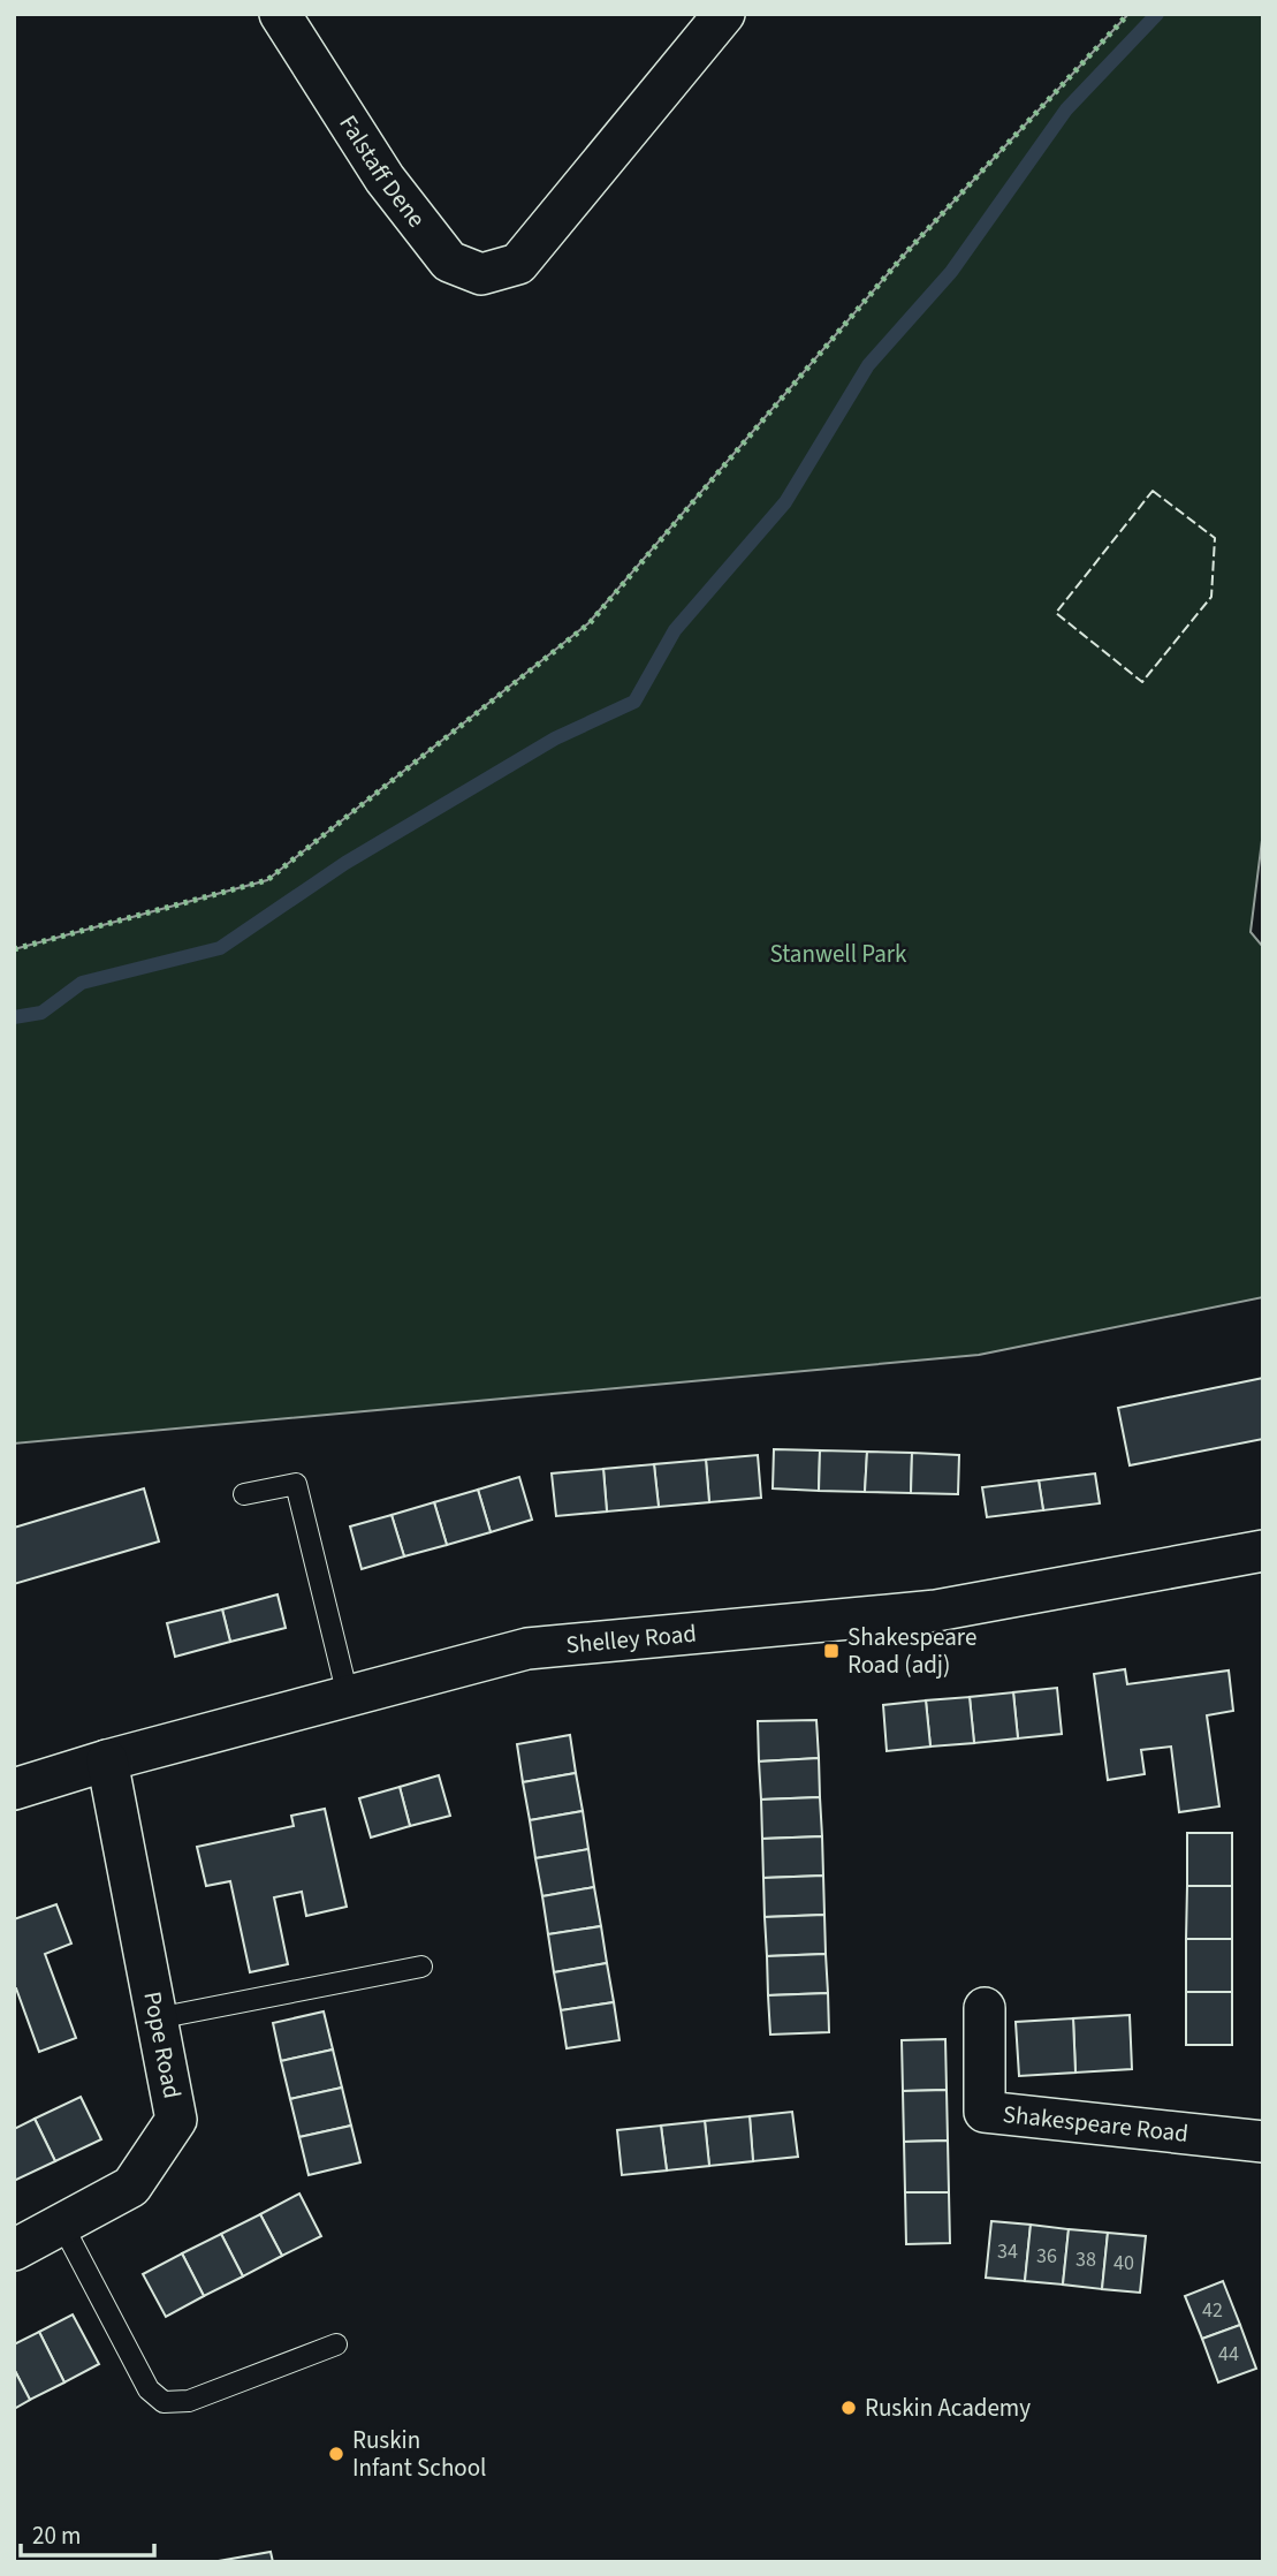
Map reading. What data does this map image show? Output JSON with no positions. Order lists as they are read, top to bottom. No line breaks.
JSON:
{"streets":{"street":["Falstaff Dene","Shelley Road","Pope Road","Shakespeare Road"]},"crossings":[["Shelley Road","Pope Road"]],"parks":["Stanwell Park"],"places":{"transit":["Shakespeare Road (adj)"],"other":["Ruskin Academy","Ruskin Infant School"]},"house_numbers":["34","36","38","40","42","44"],"scale_bar":"20 m"}
